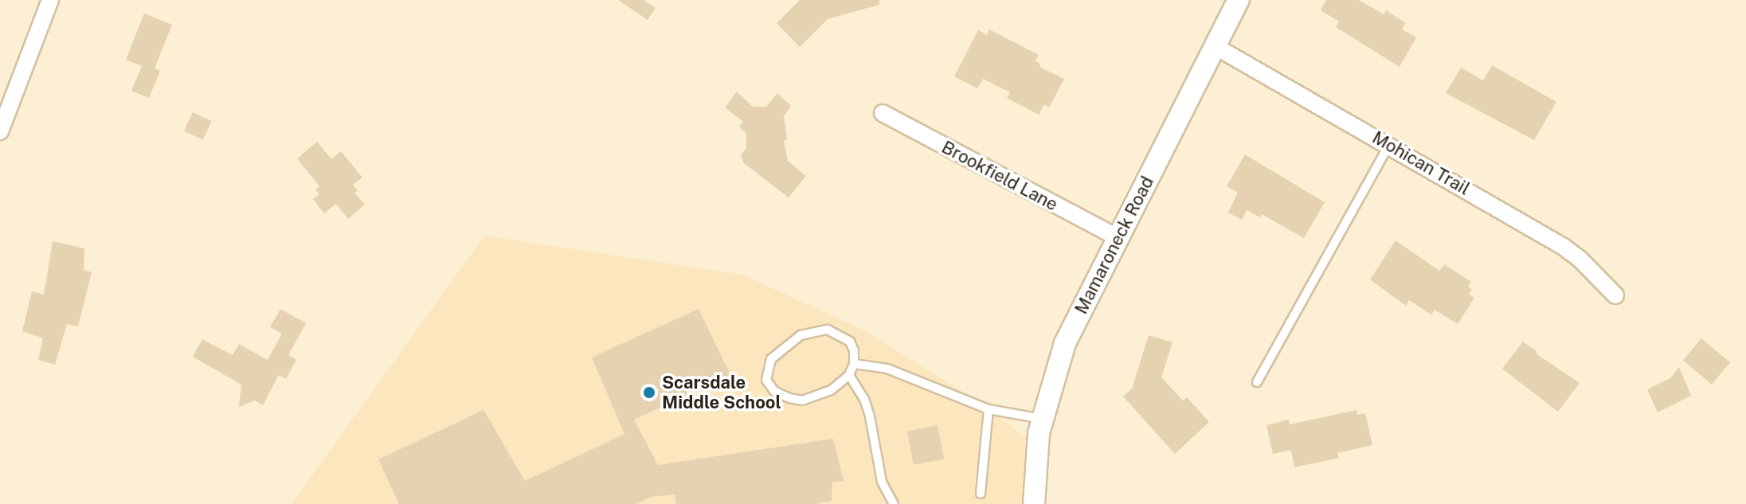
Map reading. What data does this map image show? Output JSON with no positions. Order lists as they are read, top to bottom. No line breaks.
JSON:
{"streets":{"street":["Mohican Trail","Brookfield Lane","Mamaroneck Road"]},"crossings":[["Mohican Trail","Mamaroneck Road"],["Brookfield Lane","Mamaroneck Road"]],"places":["Scarsdale Middle School"]}
